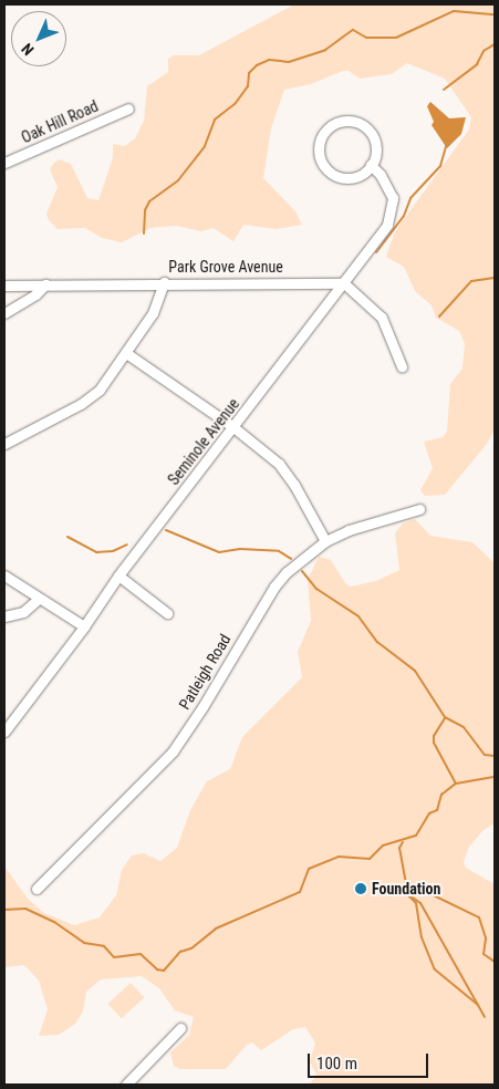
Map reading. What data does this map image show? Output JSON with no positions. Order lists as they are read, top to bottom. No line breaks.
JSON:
{"streets":{"street":["Oak Hill Road","Park Grove Avenue","Seminole Avenue","Patleigh Road"]},"crossings":[["Park Grove Avenue","Seminole Avenue"]],"places":["Foundation"],"scale_bar":"100 m","north":"bottom left"}
